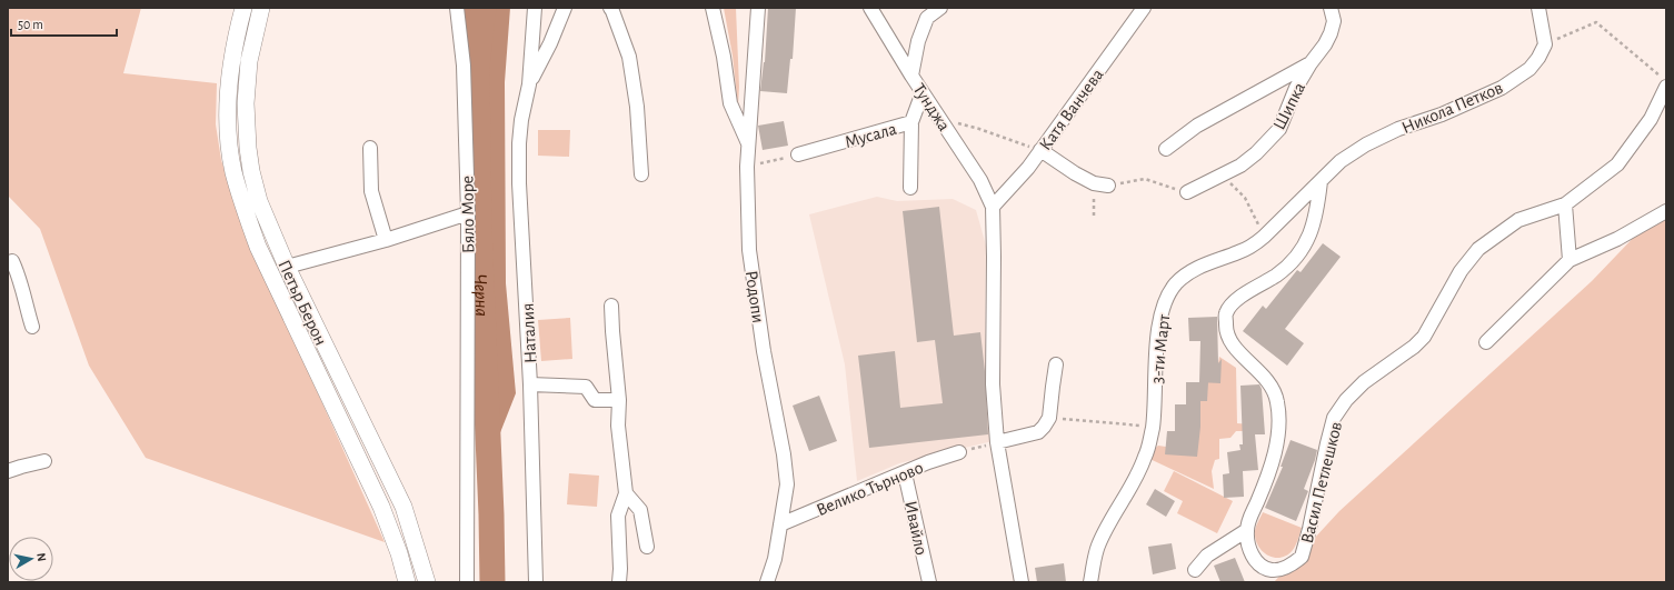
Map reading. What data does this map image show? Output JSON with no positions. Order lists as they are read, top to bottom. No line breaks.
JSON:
{"streets":{"main road":["Петър Берон"],"street":["Шипка","Тунджа","Никола Петков","Катя Ванчева","Мусала","Бяло Море","Родопи","Наталия","3-ти Март","Васил Петлешков","Велико Търново","Ивайло"]},"crossings":[["Тунджа","Катя Ванчева"],["Тунджа","Мусала"],["Никола Петков","3-ти Март"],["Никола Петков","Васил Петлешков"],["Родопи","Велико Търново"],["3-ти Март","Васил Петлешков"],["Велико Търново","Ивайло"]],"water":["Черна"],"scale_bar":"50 m","north":"right"}
